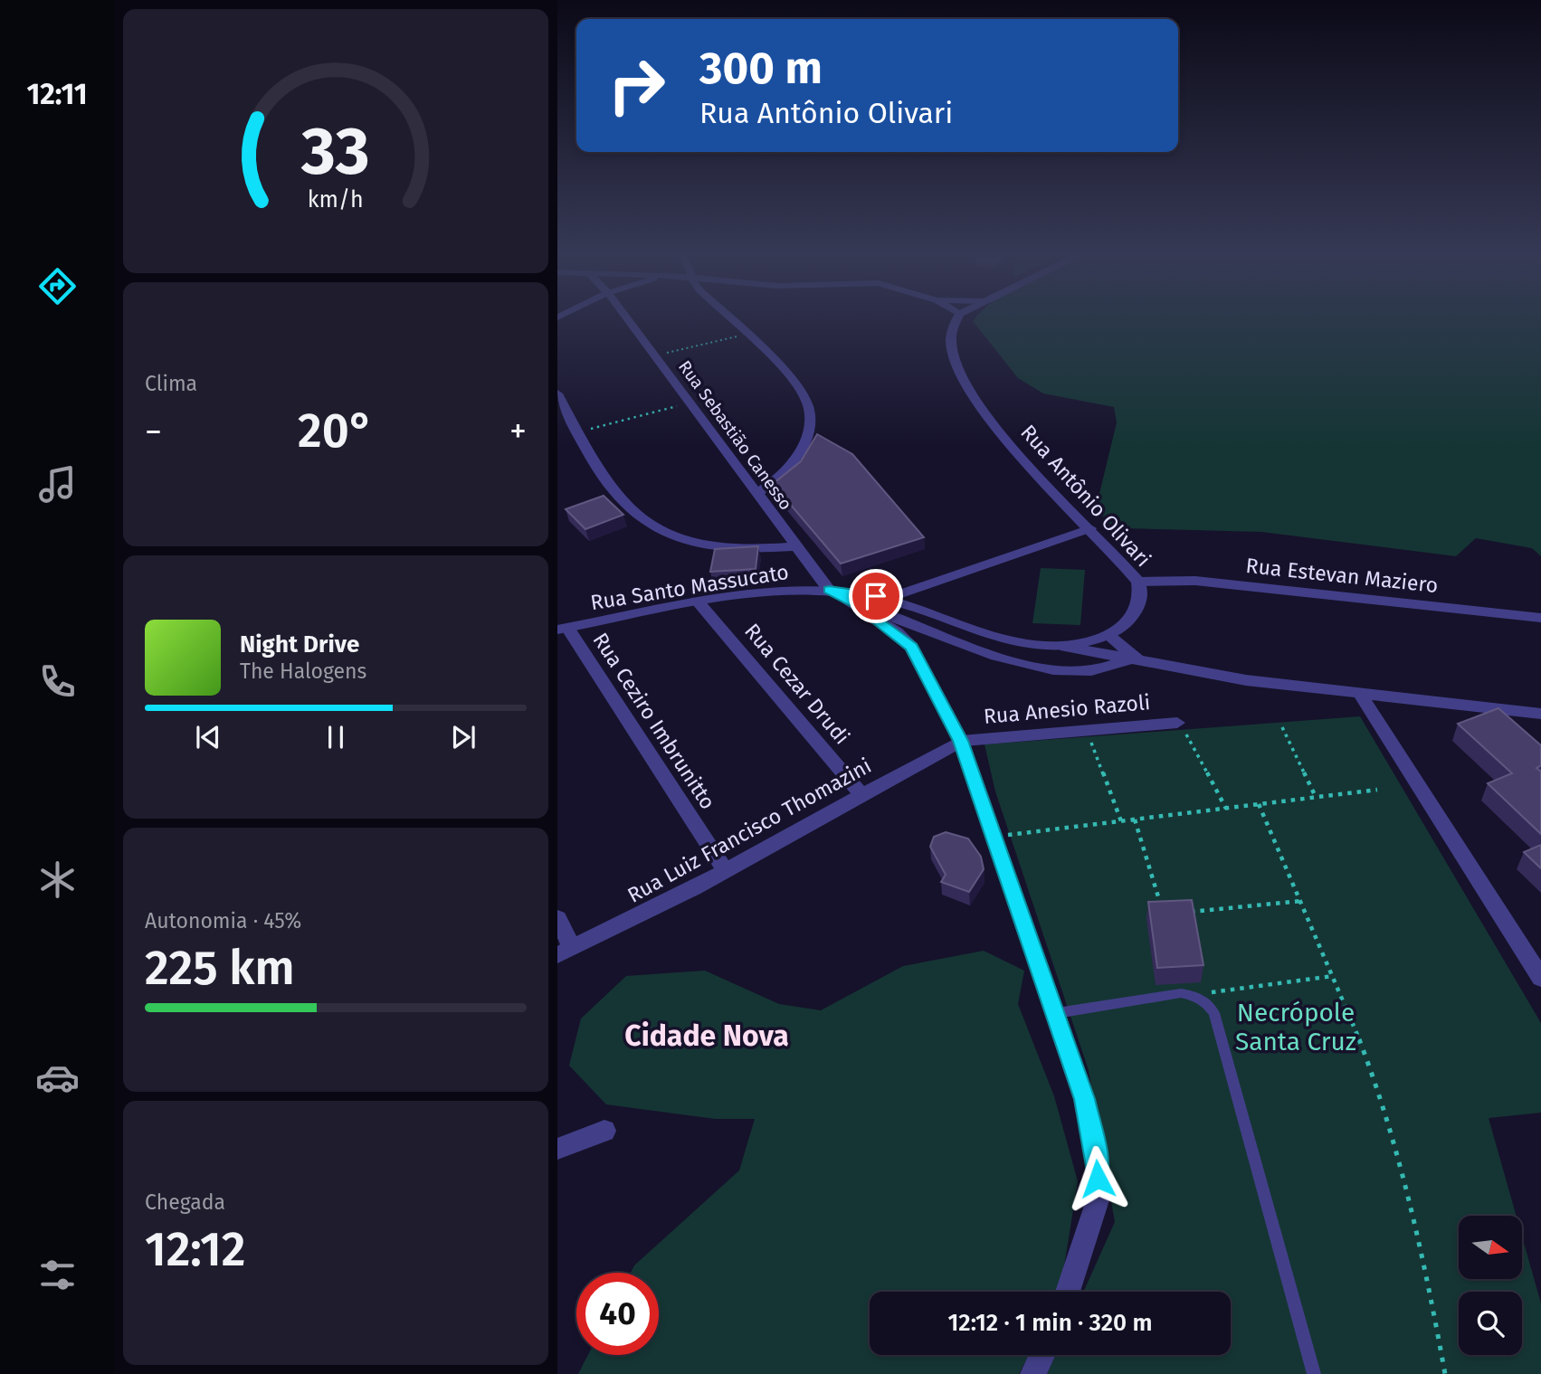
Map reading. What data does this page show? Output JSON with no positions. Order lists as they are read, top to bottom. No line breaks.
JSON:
{"streets":{"street":["Rua Sebastião Canesso","Rua Antônio Olivari","Rua Estevan Maziero","Rua Santo Massucato","Rua Cezar Drudi","Rua Anesio Razoli","Rua Ceziro Imbrunitto","Rua Luiz Francisco Thomazini"]},"crossings":[["Rua Sebastião Canesso","Rua Antônio Olivari"],["Rua Sebastião Canesso","Rua Santo Massucato"],["Rua Antônio Olivari","Rua Estevan Maziero"],["Rua Antônio Olivari","Rua Santo Massucato"],["Rua Santo Massucato","Rua Cezar Drudi"],["Rua Santo Massucato","Rua Ceziro Imbrunitto"],["Rua Cezar Drudi","Rua Luiz Francisco Thomazini"],["Rua Anesio Razoli","Rua Luiz Francisco Thomazini"],["Rua Ceziro Imbrunitto","Rua Luiz Francisco Thomazini"]],"districts":["Cidade Nova"],"parks":["Necrópole Santa Cruz"],"north":"right","page":{"tabs":"12:11","turn":["300 m","Rua Antônio Olivari"],"tile":["Clima",["Autonomia · 45%","225 km"],["Chegada","12:12"]],"heat":["−","20°","+"],"song":["Night Drive","The Halogens"],"limit":"40","trip":"12:12 · 1 min · 320 m","gauge":["33","km/h"]}}
